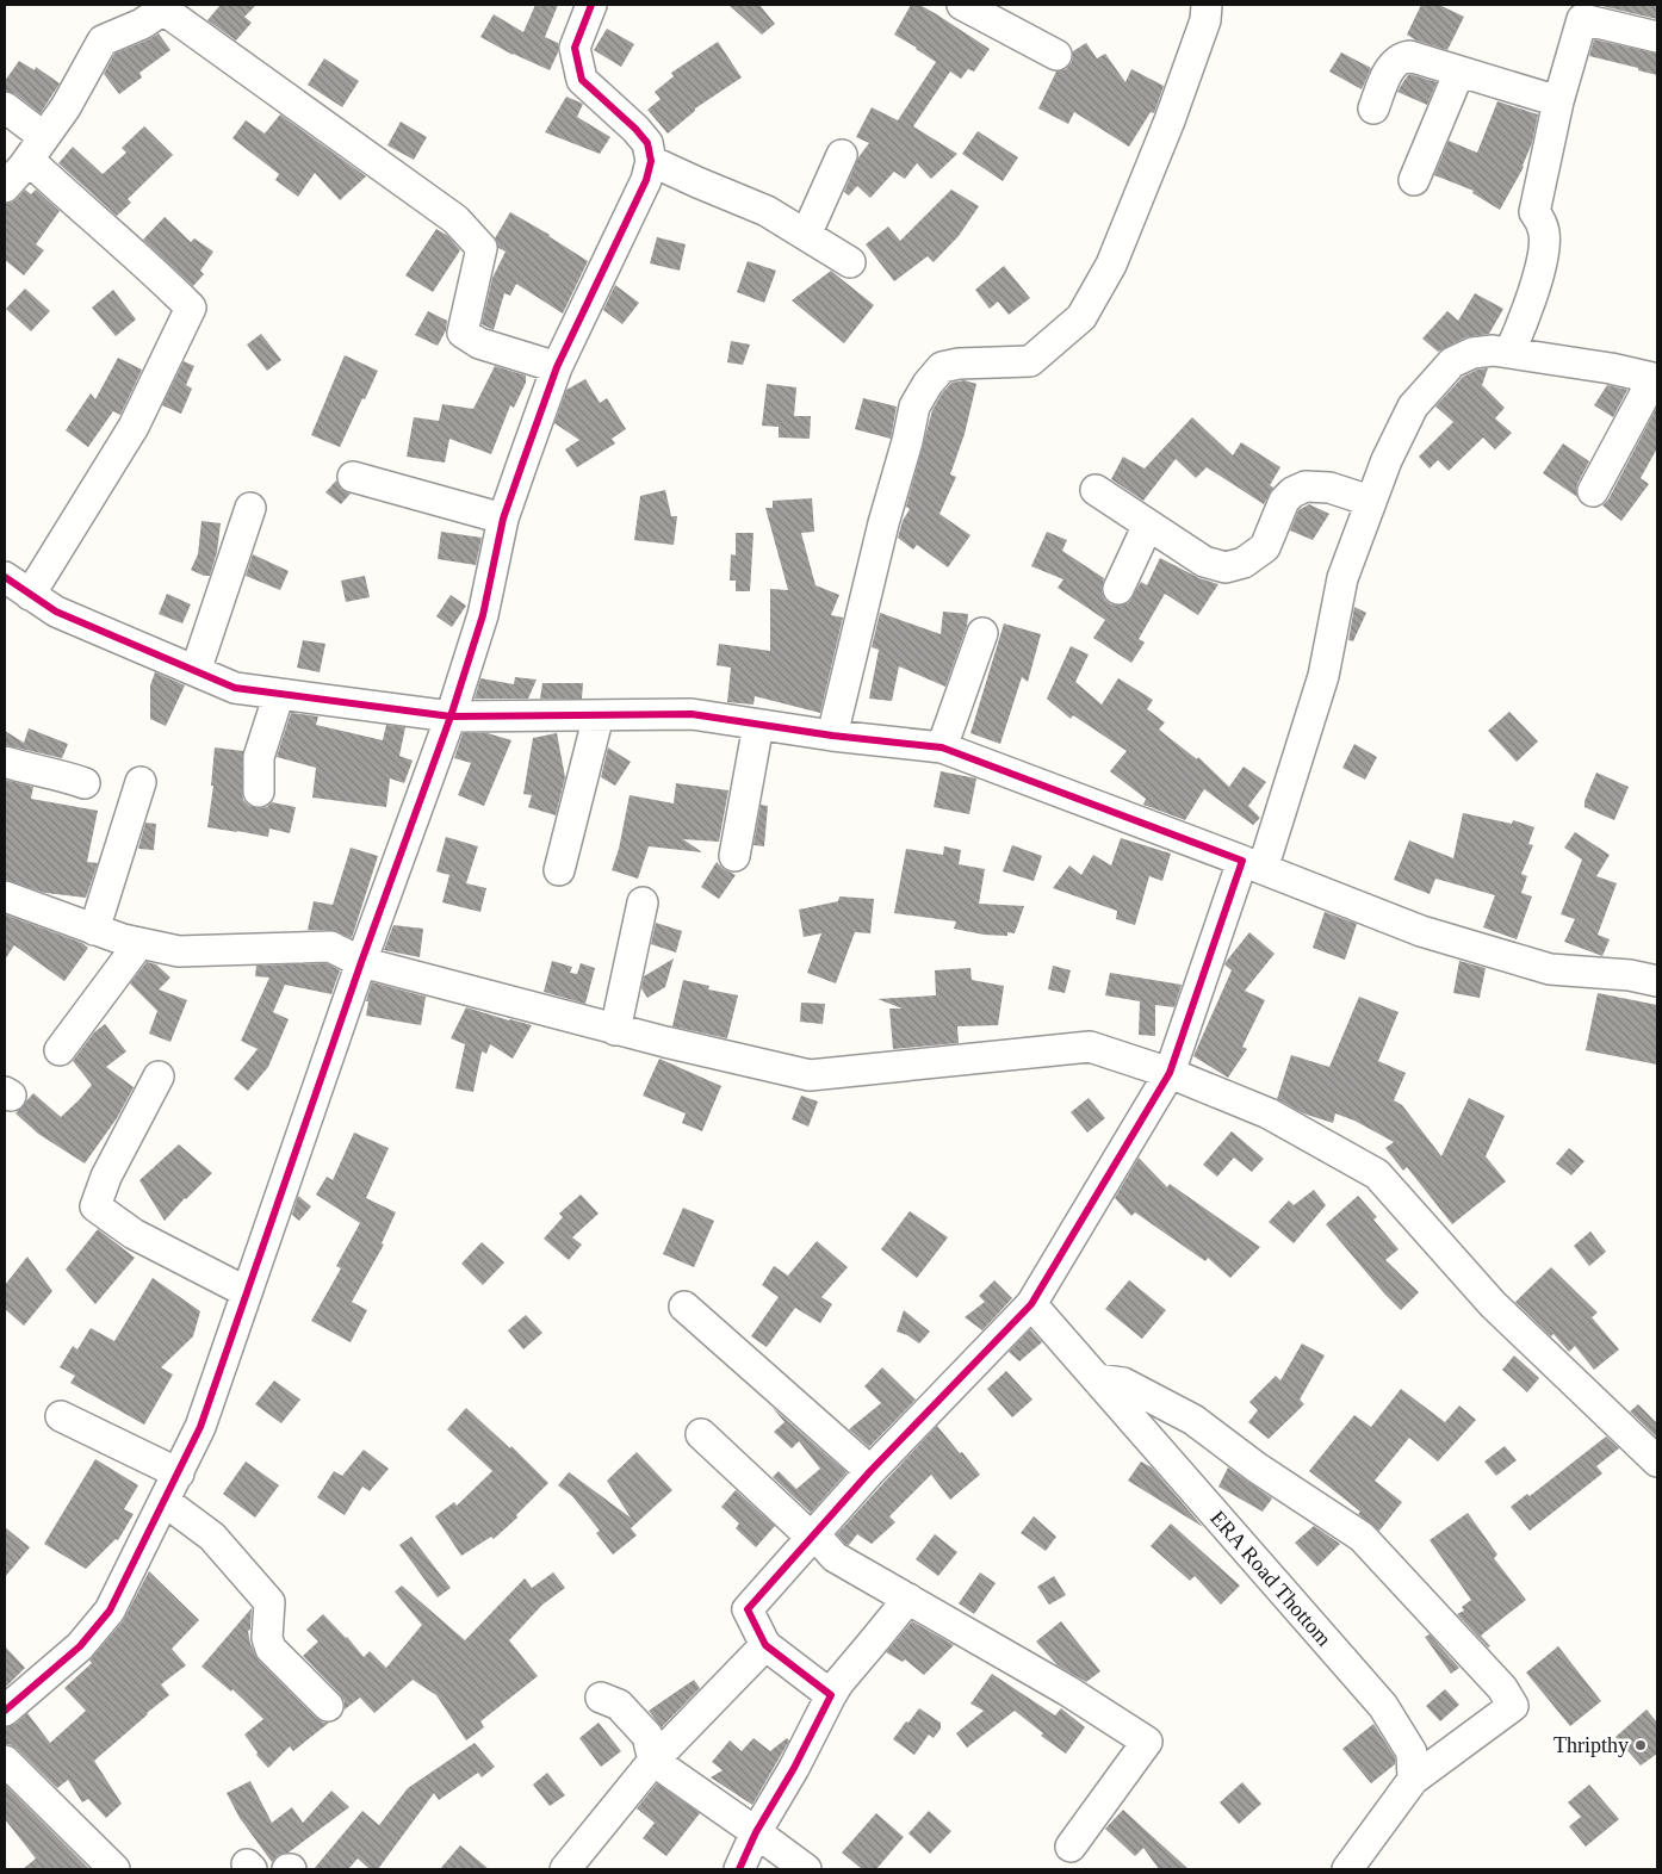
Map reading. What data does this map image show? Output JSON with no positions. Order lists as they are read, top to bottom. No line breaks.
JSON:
{"streets":{"street":["ERA Road Thottom"]},"places":["Thripthy"]}
